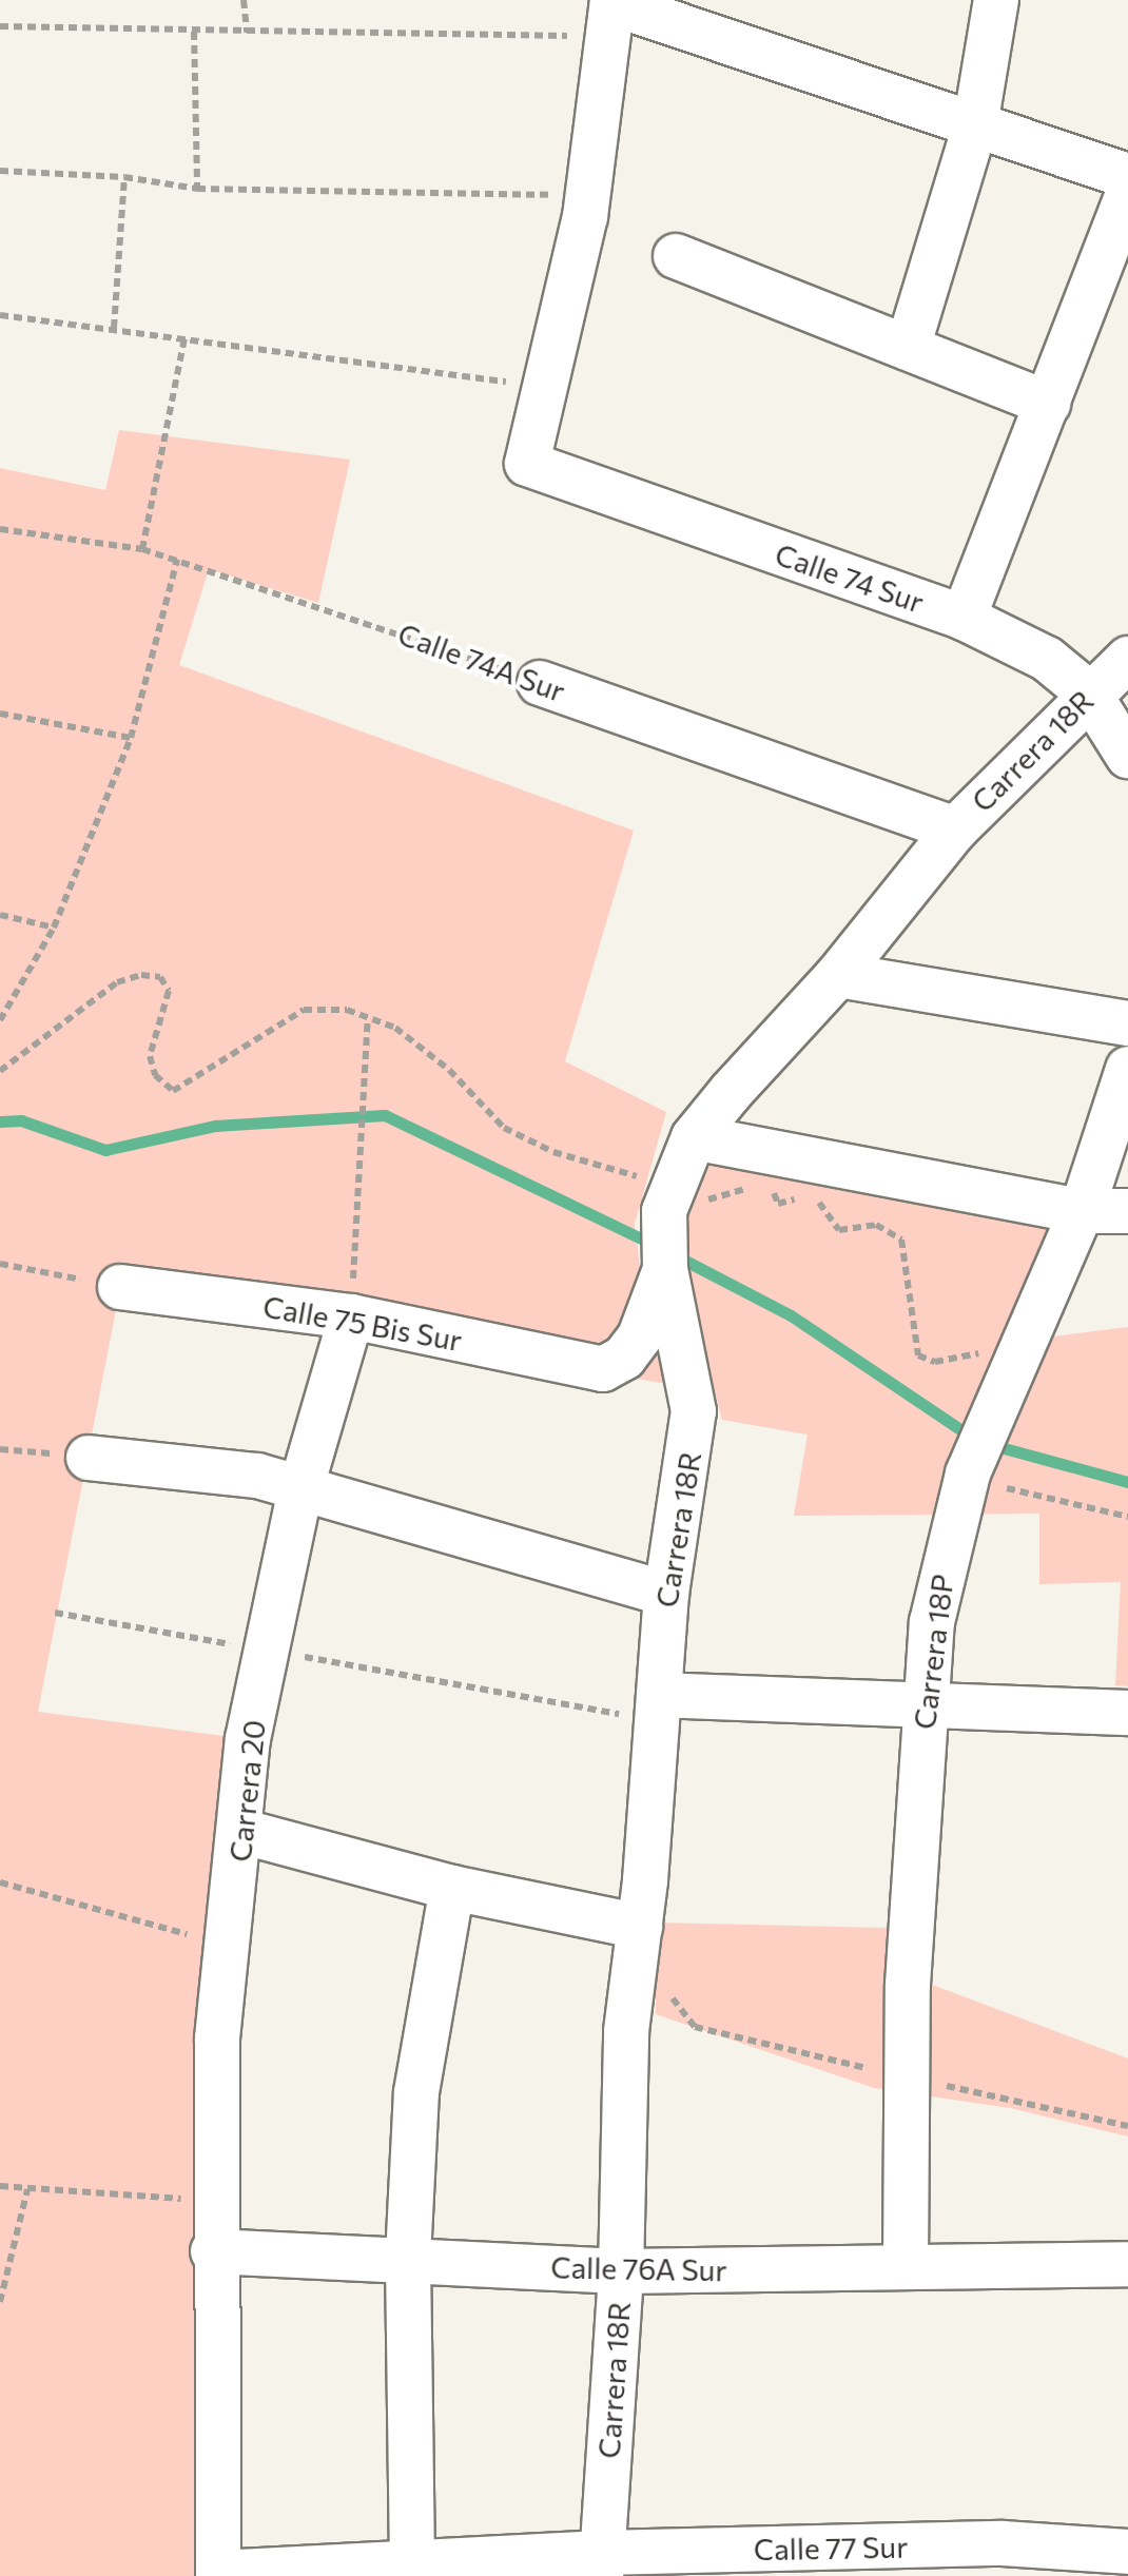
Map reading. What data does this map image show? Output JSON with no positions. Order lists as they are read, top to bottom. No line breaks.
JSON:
{"streets":{"street":["Calle 74 Sur","Calle 74A Sur","Carrera 18R","Calle 75 Bis Sur","Carrera 18P","Carrera 20","Calle 76A Sur","Calle 77 Sur"]},"crossings":[["Calle 74 Sur","Carrera 18R"],["Calle 74A Sur","Carrera 18R"],["Carrera 18R","Calle 75 Bis Sur"],["Carrera 18R","Calle 76A Sur"],["Carrera 18R","Calle 77 Sur"],["Calle 75 Bis Sur","Carrera 20"],["Carrera 18P","Calle 76A Sur"],["Carrera 20","Calle 76A Sur"],["Carrera 20","Calle 77 Sur"]]}
